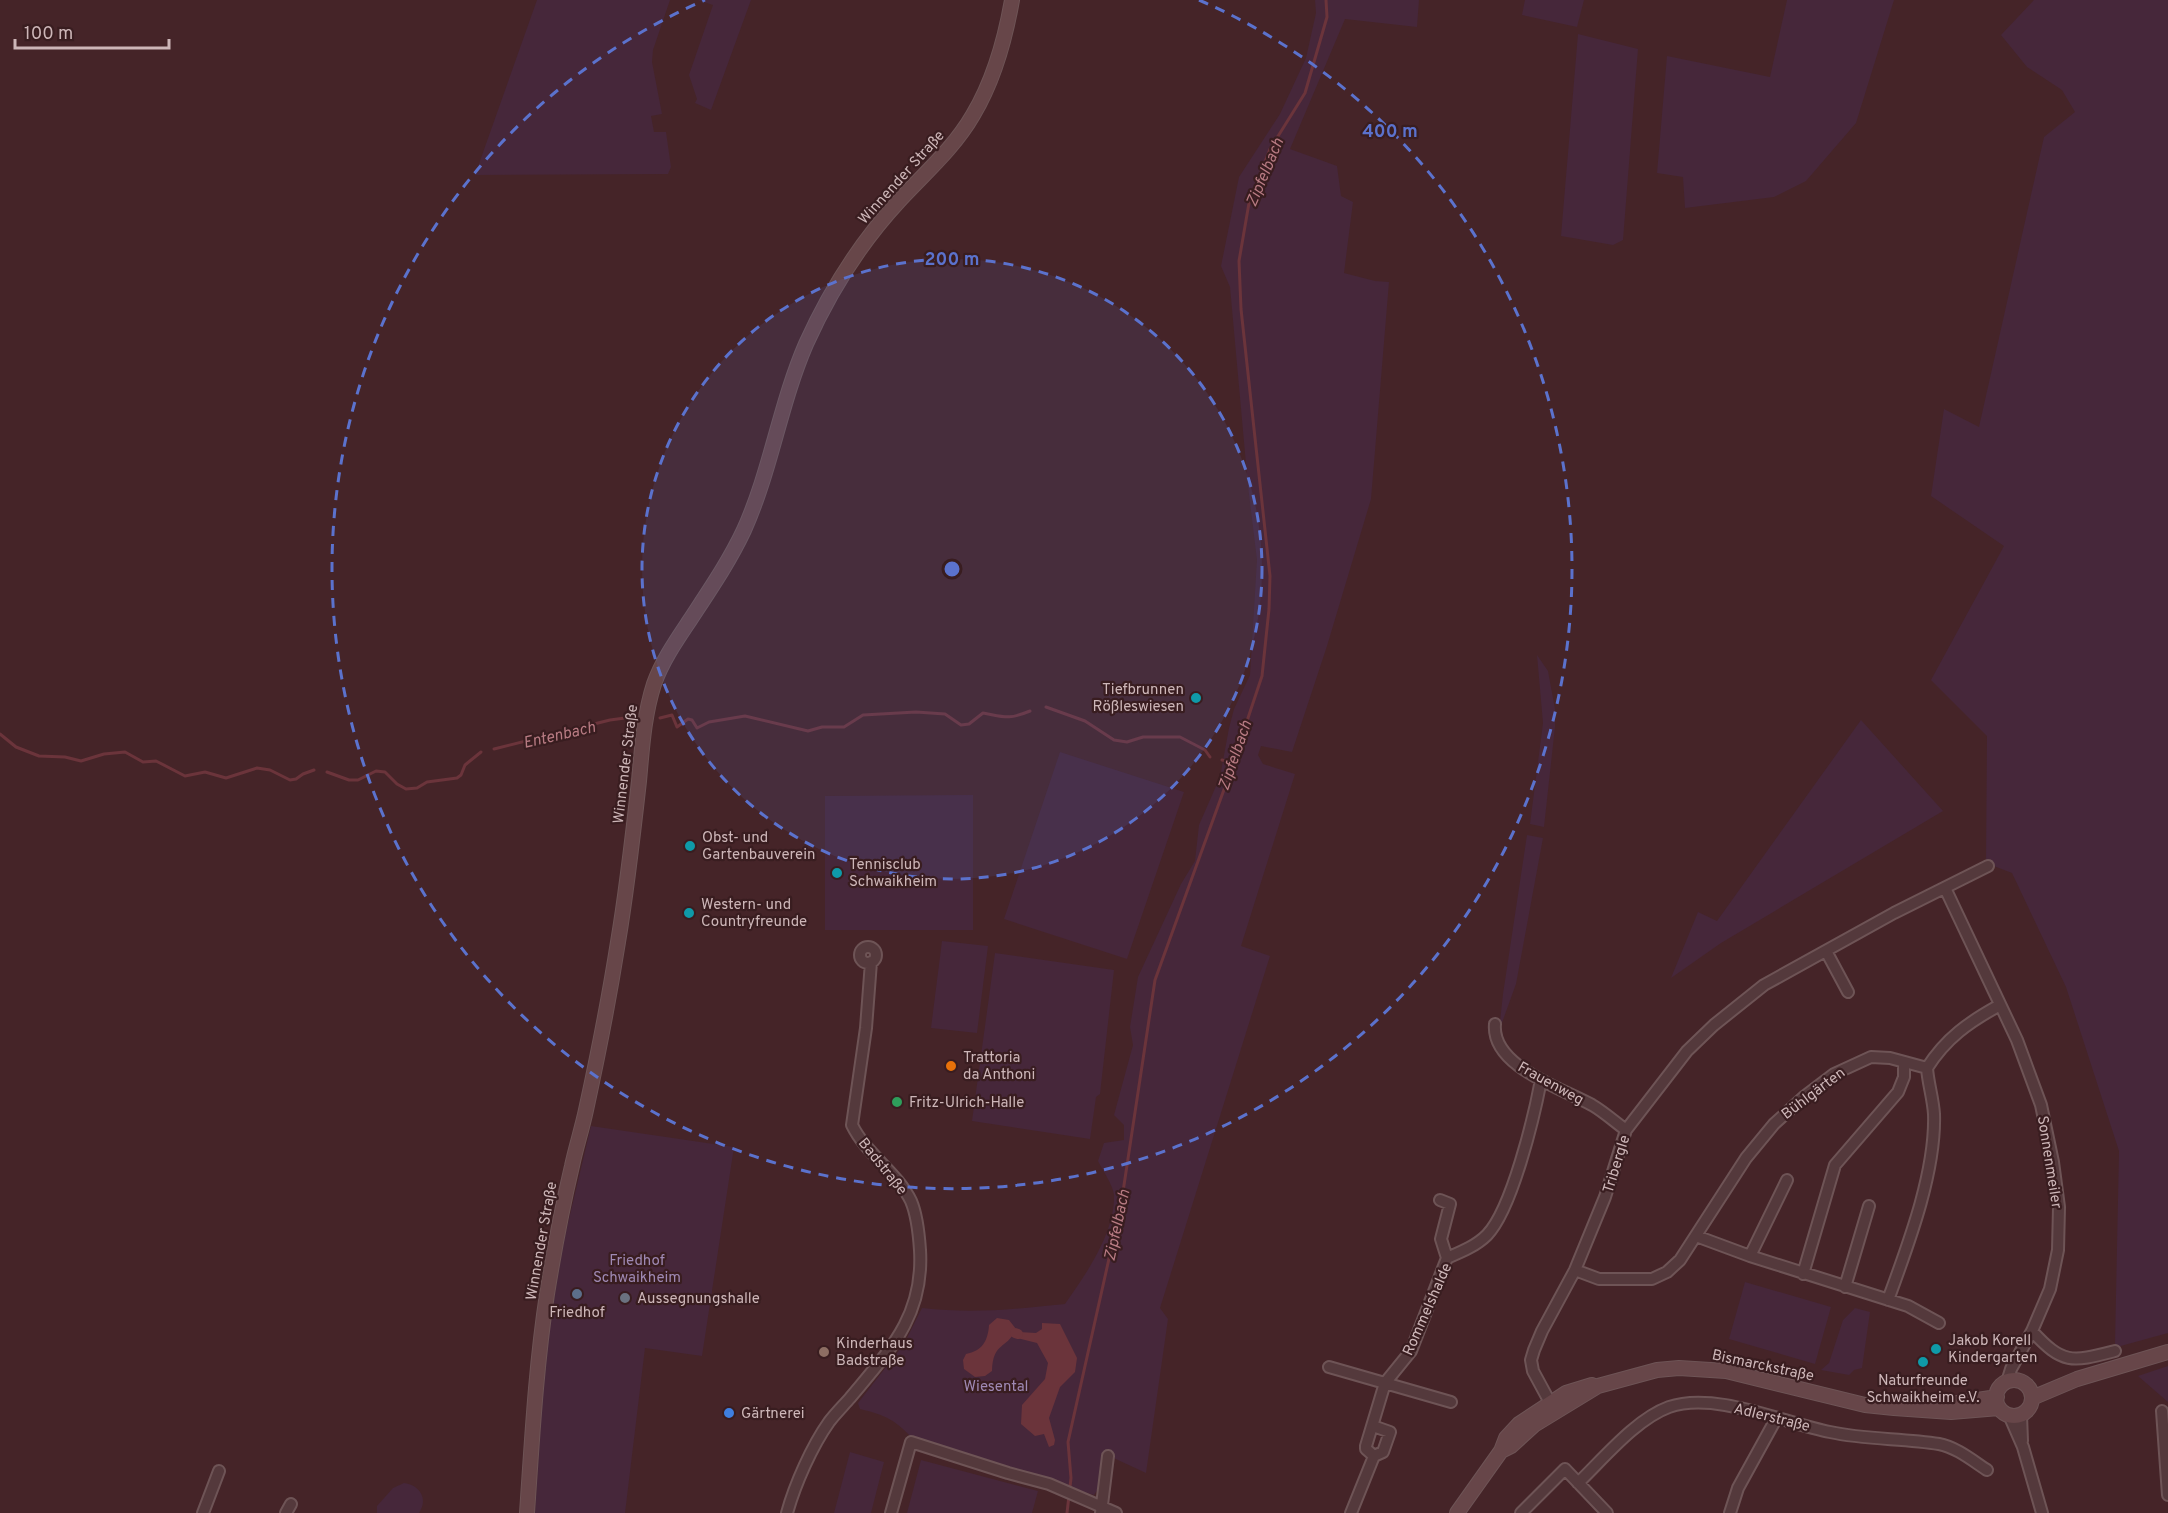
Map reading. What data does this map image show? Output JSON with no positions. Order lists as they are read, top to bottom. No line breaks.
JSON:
{"streets":{"main road":["Winnender Straße","Bismarckstraße"],"street":["Frauenweg","Bühlgärten","Sonnenmeiler","Tribergle","Badstraße","Rommelshalde","Adlerstraße"]},"crossings":[["Frauenweg","Tribergle"],["Frauenweg","Rommelshalde"],["Bühlgärten","Tribergle"],["Sonnenmeiler","Tribergle"],["Tribergle","Bismarckstraße"]],"water":["Zipfelbach","Entenbach"],"parks":["Friedhof Schwaikheim","Wiesental"],"places":["Tiefbrunnen Rößleswiesen","Obst- und Gartenbauverein","Tennisclub Schwaikheim","Western- und Countryfreunde","Trattoria da Anthoni","Fritz-Ulrich-Halle","Friedhof","Aussegnungshalle","Jakob Korell Kindergarten","Kinderhaus Badstraße","Naturfreunde Schwaikheim e.V.","Gärtnerei"],"scale_bar":"100 m","rings":["400 m","200 m"]}
